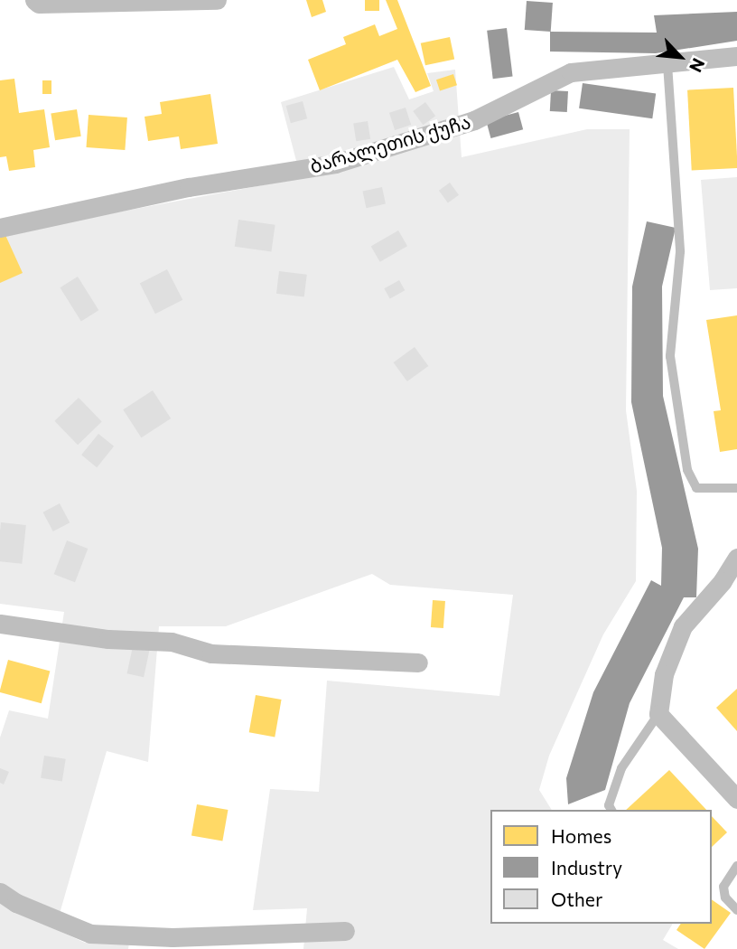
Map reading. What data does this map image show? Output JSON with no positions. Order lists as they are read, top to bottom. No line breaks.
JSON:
{"streets":{"street":["ბარალეთის ქუჩა"]},"legend":["Homes","Industry","Other"],"north":"bottom right"}
